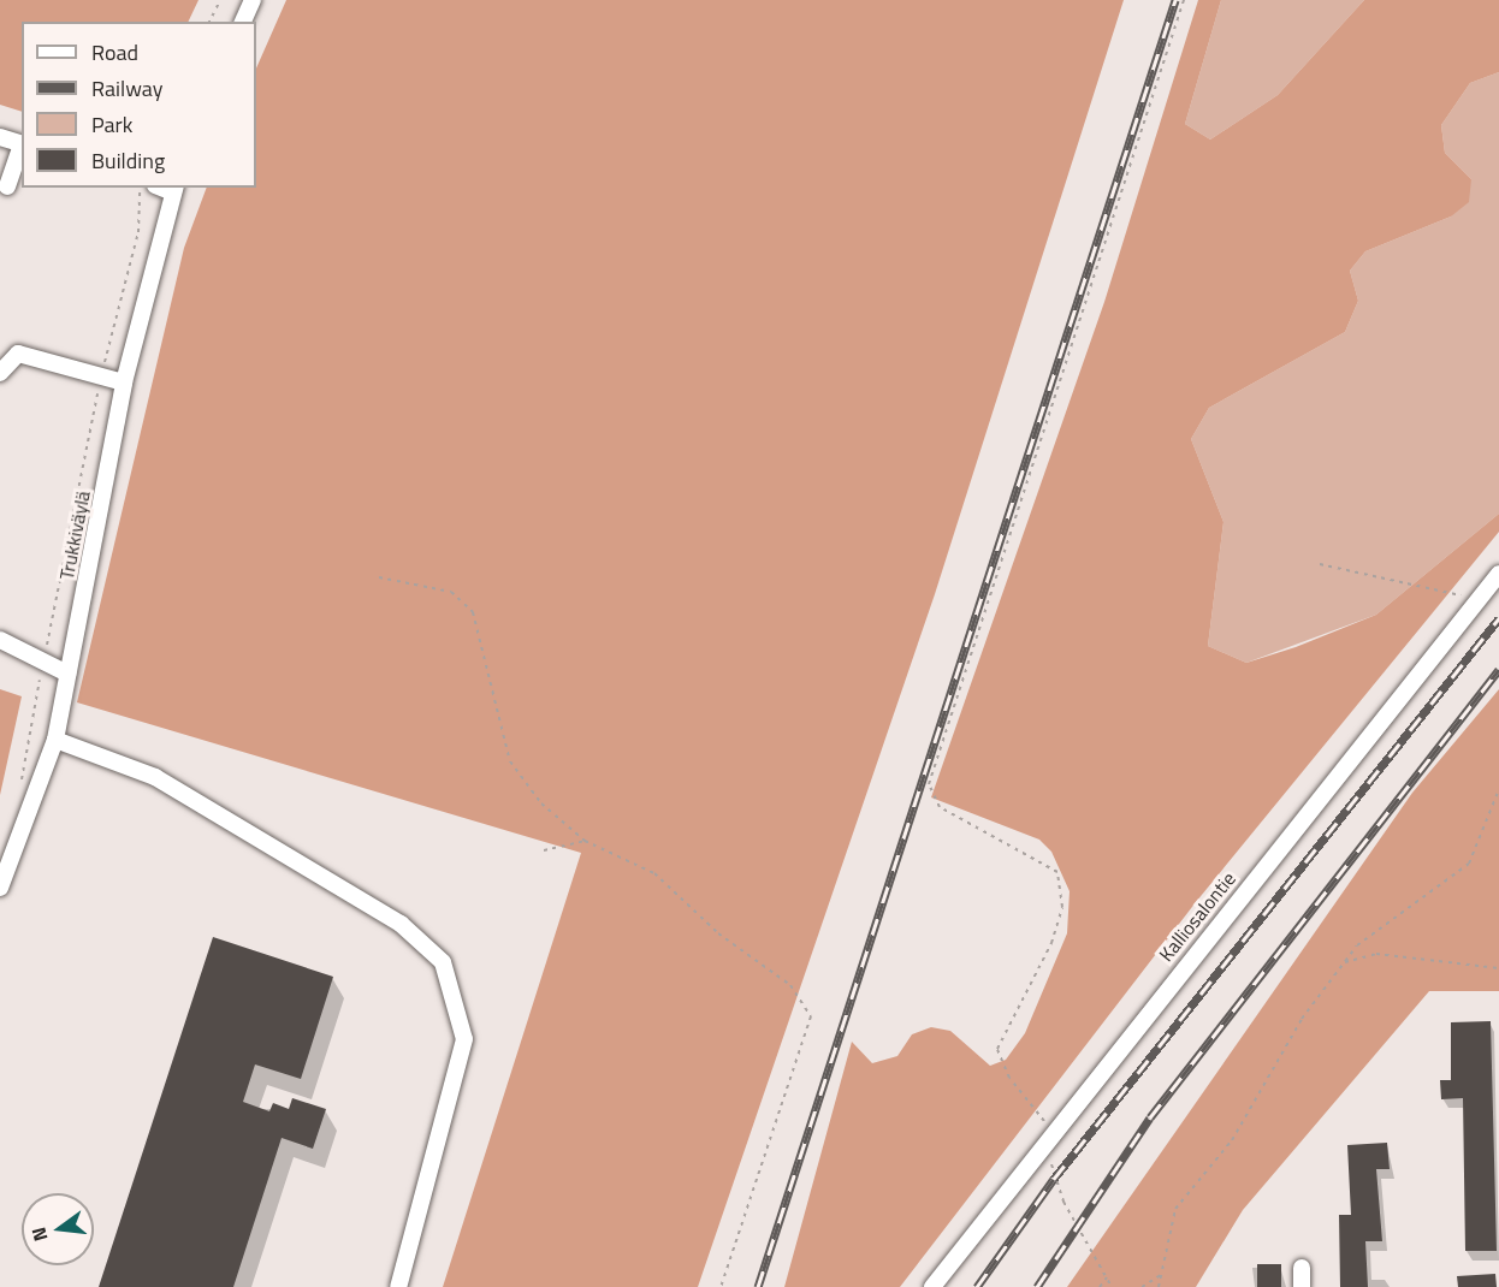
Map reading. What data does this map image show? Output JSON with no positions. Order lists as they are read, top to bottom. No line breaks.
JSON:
{"streets":{"street":["Trukkiväylä","Kalliosalontie"]},"legend":["Road","Railway","Park","Building"],"north":"left"}
